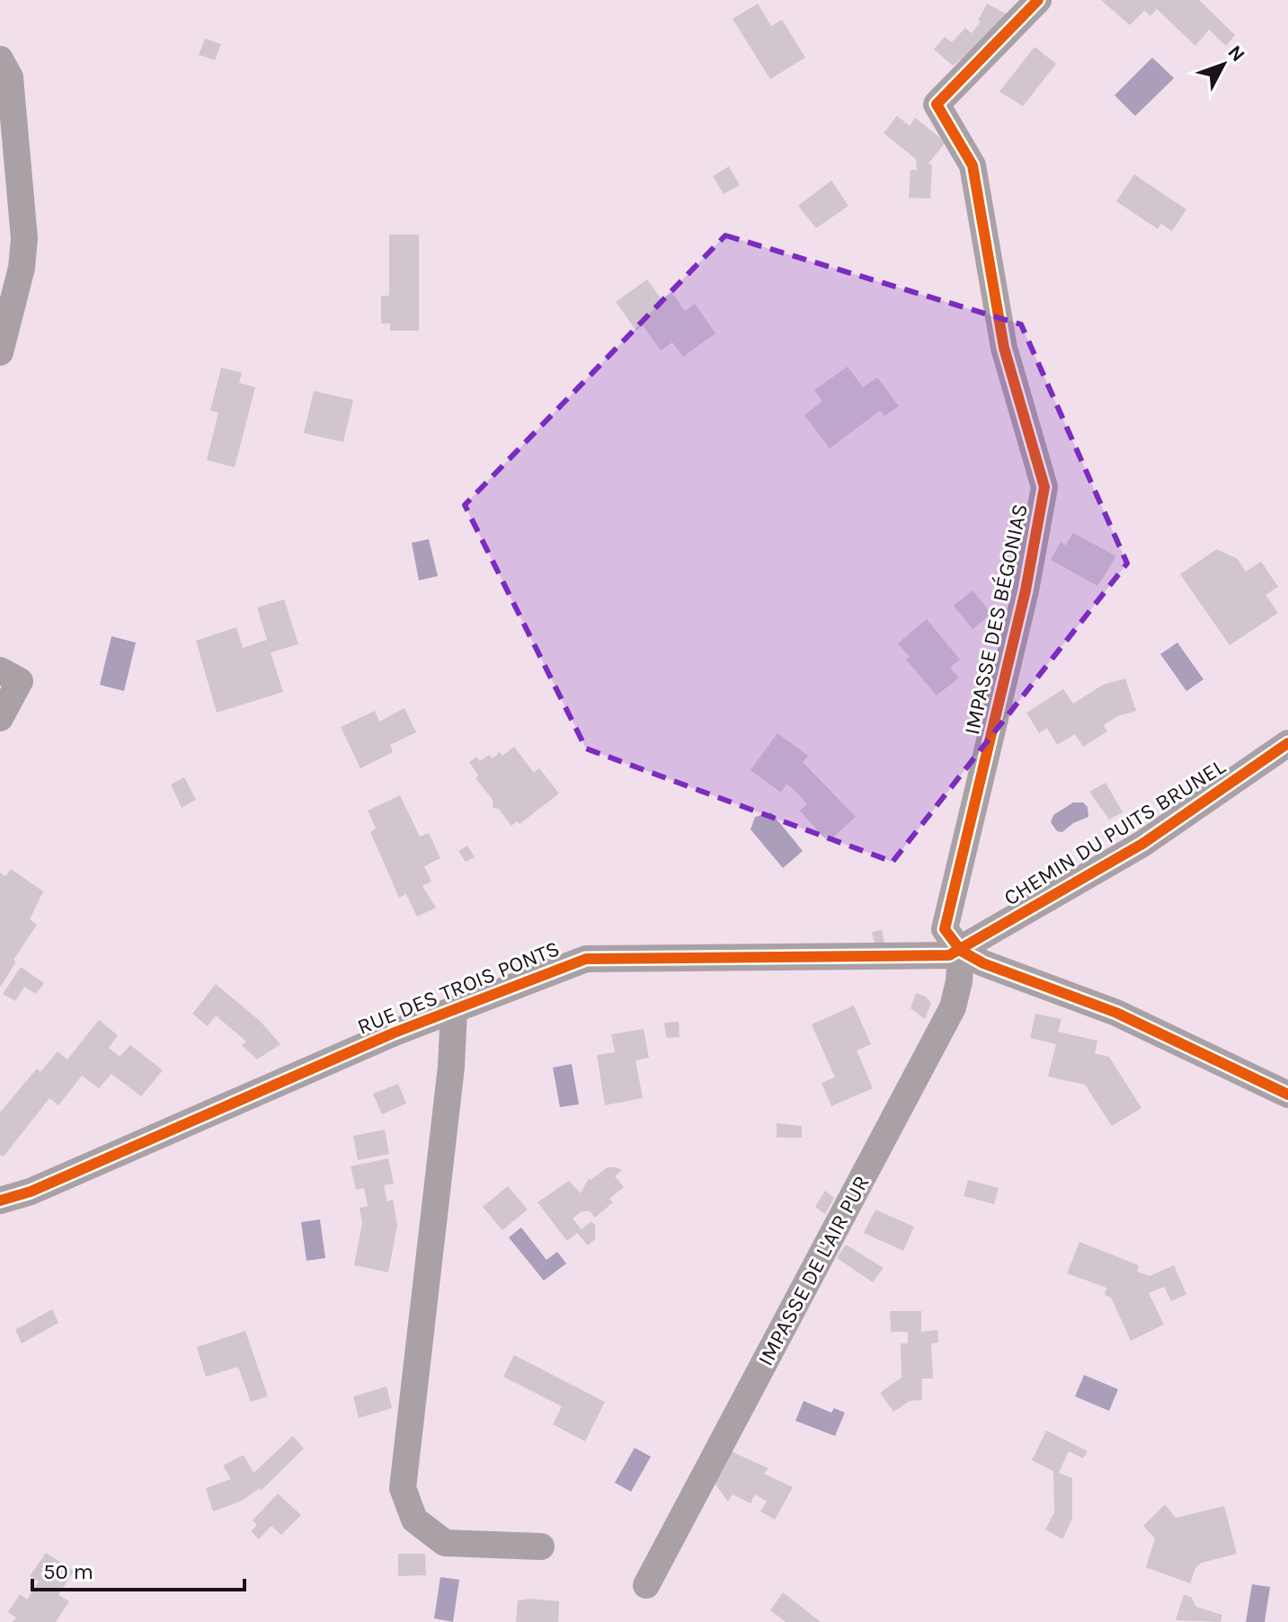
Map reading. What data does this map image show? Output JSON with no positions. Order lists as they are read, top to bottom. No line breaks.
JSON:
{"streets":{"street":["IMPASSE DES BÉGONIAS","CHEMIN DU PUITS BRUNEL","RUE DES TROIS PONTS","IMPASSE DE L'AIR PUR"]},"crossings":[["IMPASSE DES BÉGONIAS","CHEMIN DU PUITS BRUNEL"],["IMPASSE DES BÉGONIAS","RUE DES TROIS PONTS"],["IMPASSE DES BÉGONIAS","IMPASSE DE L'AIR PUR"],["CHEMIN DU PUITS BRUNEL","RUE DES TROIS PONTS"],["CHEMIN DU PUITS BRUNEL","IMPASSE DE L'AIR PUR"],["RUE DES TROIS PONTS","IMPASSE DE L'AIR PUR"]],"scale_bar":"50 m","north":"top right"}
